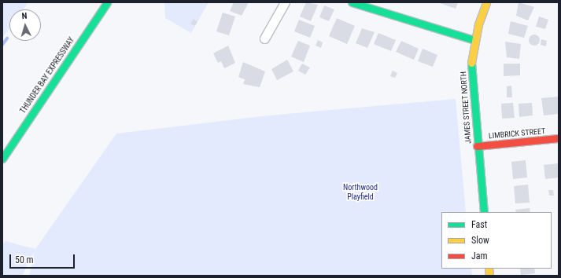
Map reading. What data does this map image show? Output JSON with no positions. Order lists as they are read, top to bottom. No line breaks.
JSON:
{"streets":{"main road":["THUNDER BAY EXPRESSWAY","JAMES STREET NORTH","LIMBRICK STREET"]},"crossings":[["JAMES STREET NORTH","LIMBRICK STREET"]],"parks":["Northwood Playfield"],"legend":["Fast","Slow","Jam"],"scale_bar":"50 m","north":"top"}
